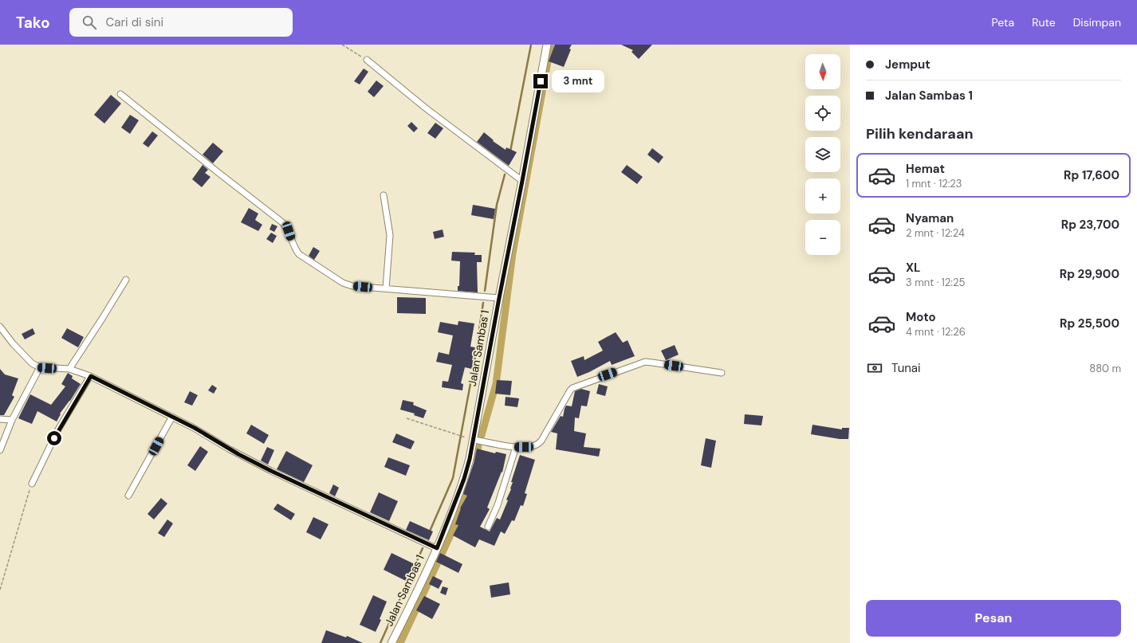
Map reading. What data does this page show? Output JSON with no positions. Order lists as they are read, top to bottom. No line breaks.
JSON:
{"streets":{"street":["Jalan Sambas 1"]},"north":"bottom","page":{"header":"Tako","search":"Cari di sini","nav":["Peta","Rute","Disimpan"],"banner":["Jemput","Jalan Sambas 1"],"map_buttons":["+","−"],"bubble":"3 mnt","heading":"Pilih kendaraan","list":[{"name":"Hemat","note":"1 mnt · 12:23","value":"Rp 17,600"},{"name":"Nyaman","note":"2 mnt · 12:24","value":"Rp 23,700"},{"name":"XL","note":"3 mnt · 12:25","value":"Rp 29,900"},{"name":"Moto","note":"4 mnt · 12:26","value":"Rp 25,500"}],"pay":["Tunai","880 m"],"buttons":"Pesan"}}
